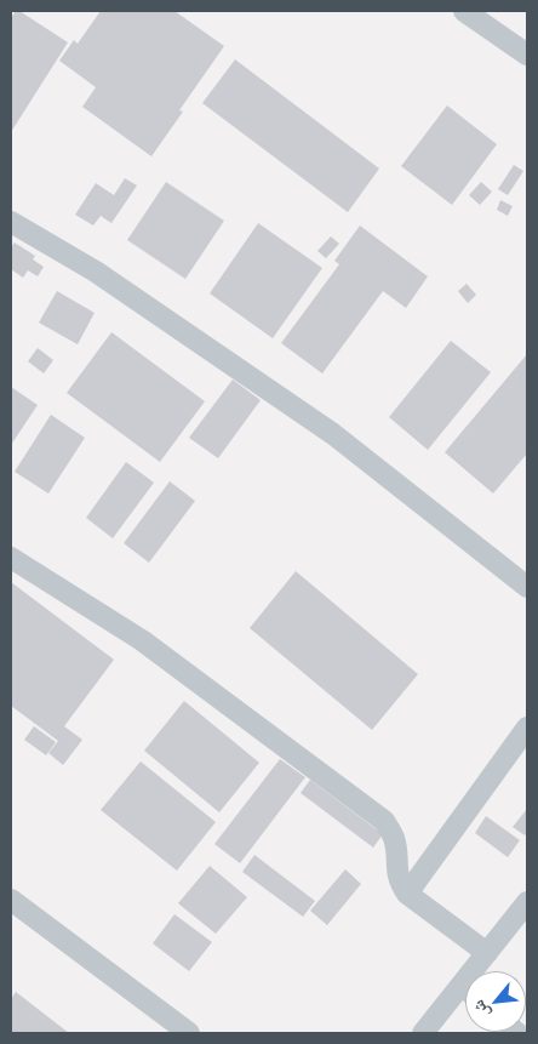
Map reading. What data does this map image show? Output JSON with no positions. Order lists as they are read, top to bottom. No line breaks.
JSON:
{"north":"bottom left"}
